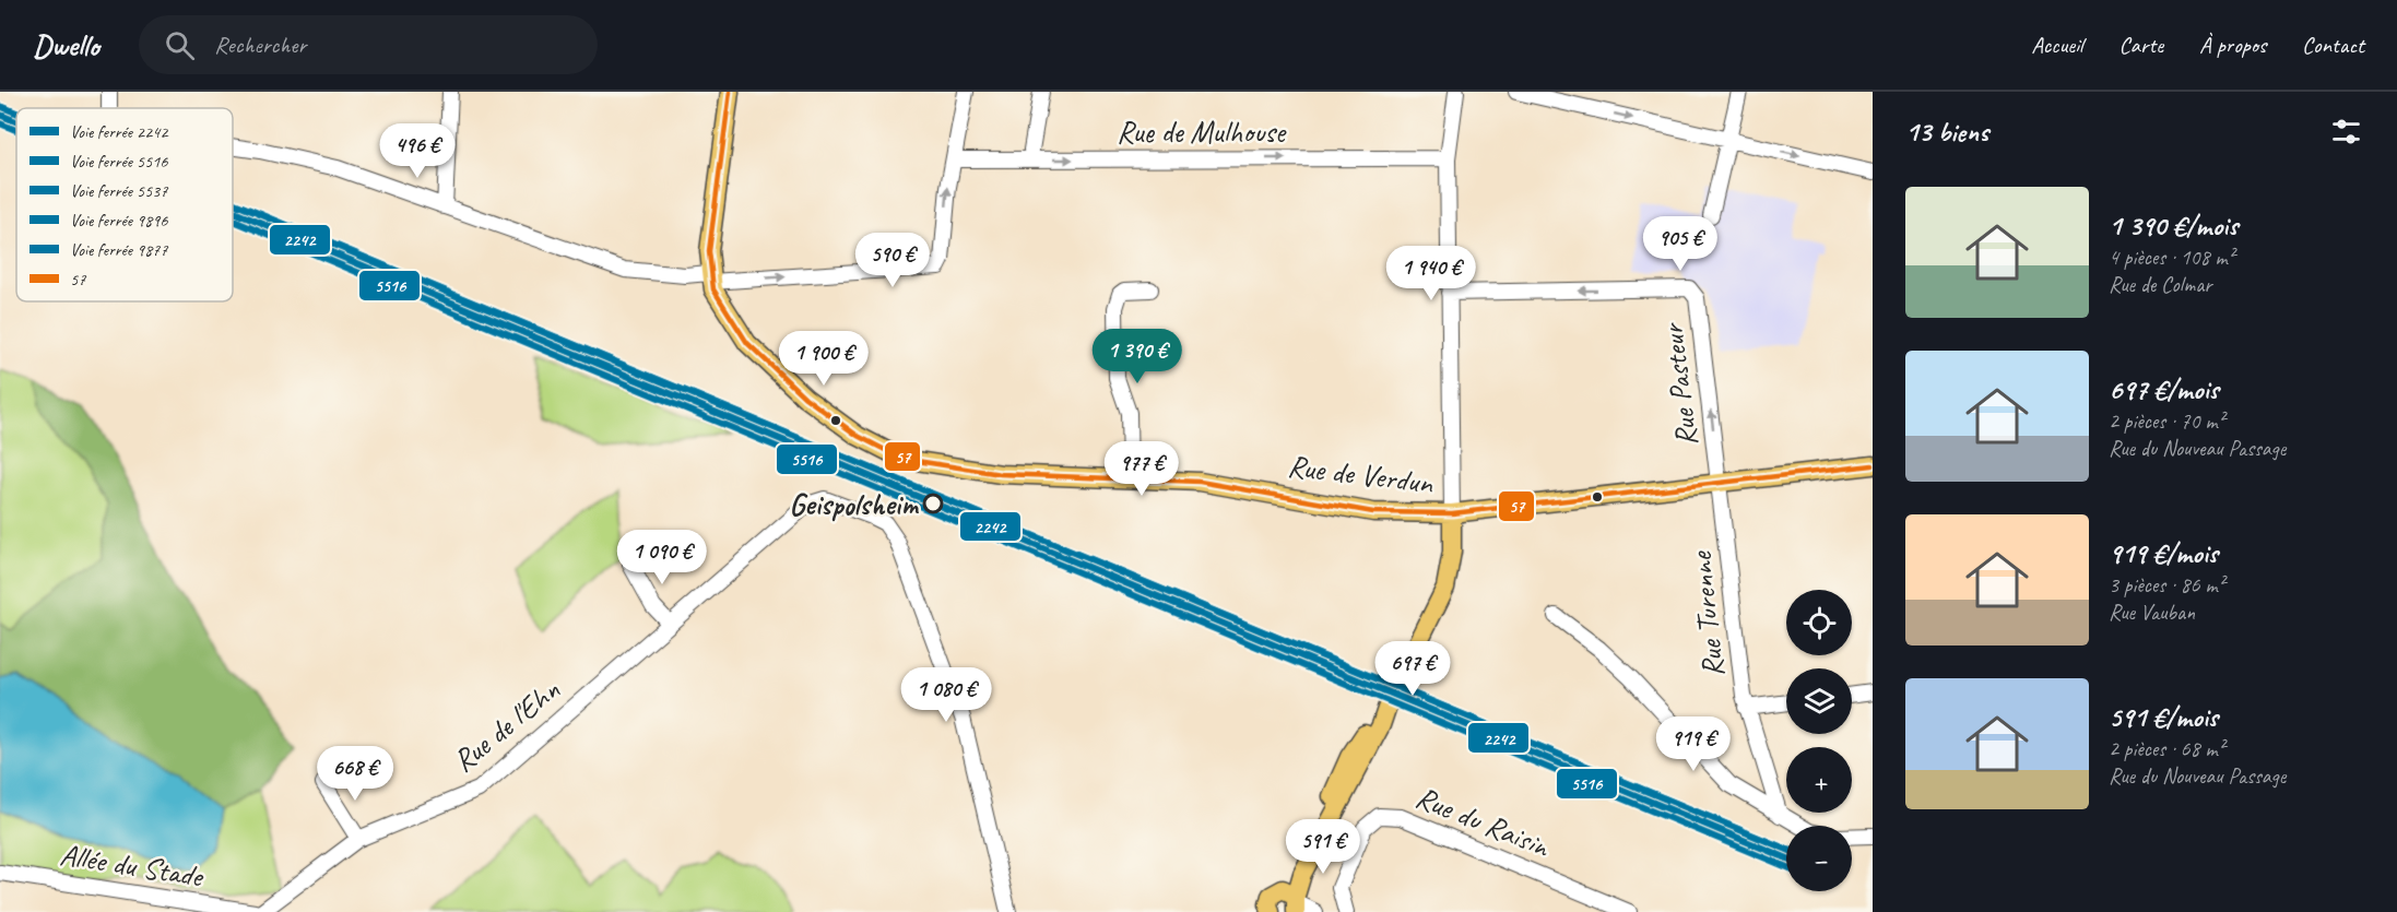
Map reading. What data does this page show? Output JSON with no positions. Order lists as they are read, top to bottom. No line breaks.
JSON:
{"streets":{"main road":["Rue de Verdun"],"street":["Rue de Mulhouse","Rue Pasteur","Rue Turenne","Rue de l'Ehn","Rue du Raisin","Allée du Stade"]},"crossings":[["Rue Pasteur","Rue de Verdun"],["Rue Pasteur","Rue Turenne"],["Rue de Verdun","Rue Turenne"]],"one_way":["Rue de Mulhouse"],"places":["Geispolsheim"],"lines":["transit line 57","rail line 5537","rail line 9896","rail line 2242","rail line 9877","rail line 5516"],"legend":["Voie ferrée 2242","Voie ferrée 5516","Voie ferrée 5537","Voie ferrée 9896","Voie ferrée 9877","57"],"page":{"header":"Dwello","search":"Rechercher","nav":["Accueil","Carte","À propos","Contact"],"heading":"13 biens","price":["496 €","905 €","590 €","1 940 €","1 390 €","1 900 €","977 €","1 090 €","697 €","1 080 €","919 €","668 €","591 €"],"list":[{"name":"1 390 €/mois","note":"4 pièces · 108 m² · Rue de Colmar"},{"name":"697 €/mois","note":"2 pièces · 70 m² · Rue du Nouveau Passage"},{"name":"919 €/mois","note":"3 pièces · 86 m² · Rue Vauban"},{"name":"591 €/mois","note":"2 pièces · 68 m² · Rue du Nouveau Passage"}],"map_buttons":["+","−"]}}
